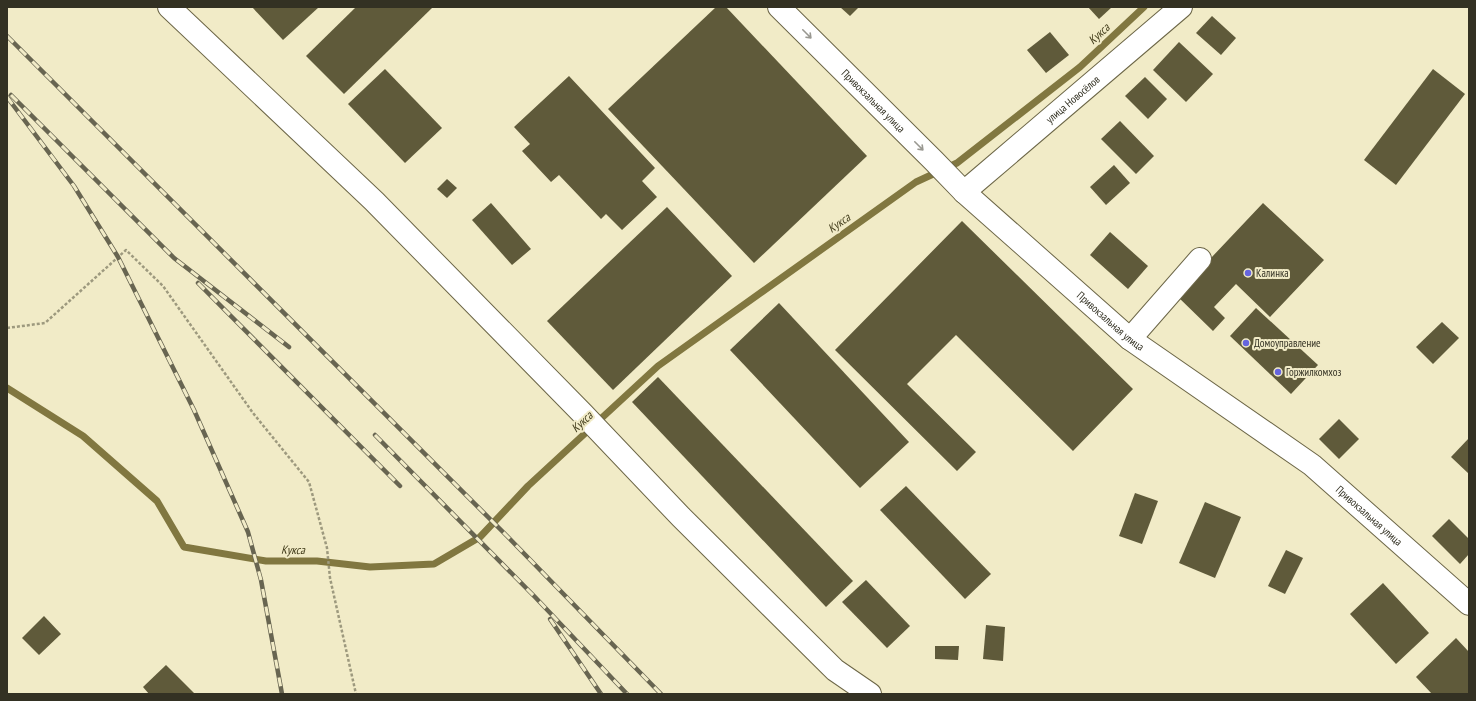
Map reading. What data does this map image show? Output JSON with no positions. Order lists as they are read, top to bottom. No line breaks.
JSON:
{"streets":{"street":["улица Новосёлов","Привокзальная улица"]},"crossings":[["улица Новосёлов","Привокзальная улица"]],"water":["Кукса"],"places":["Калинка","Домоуправление","Горжилкомхоз"]}
